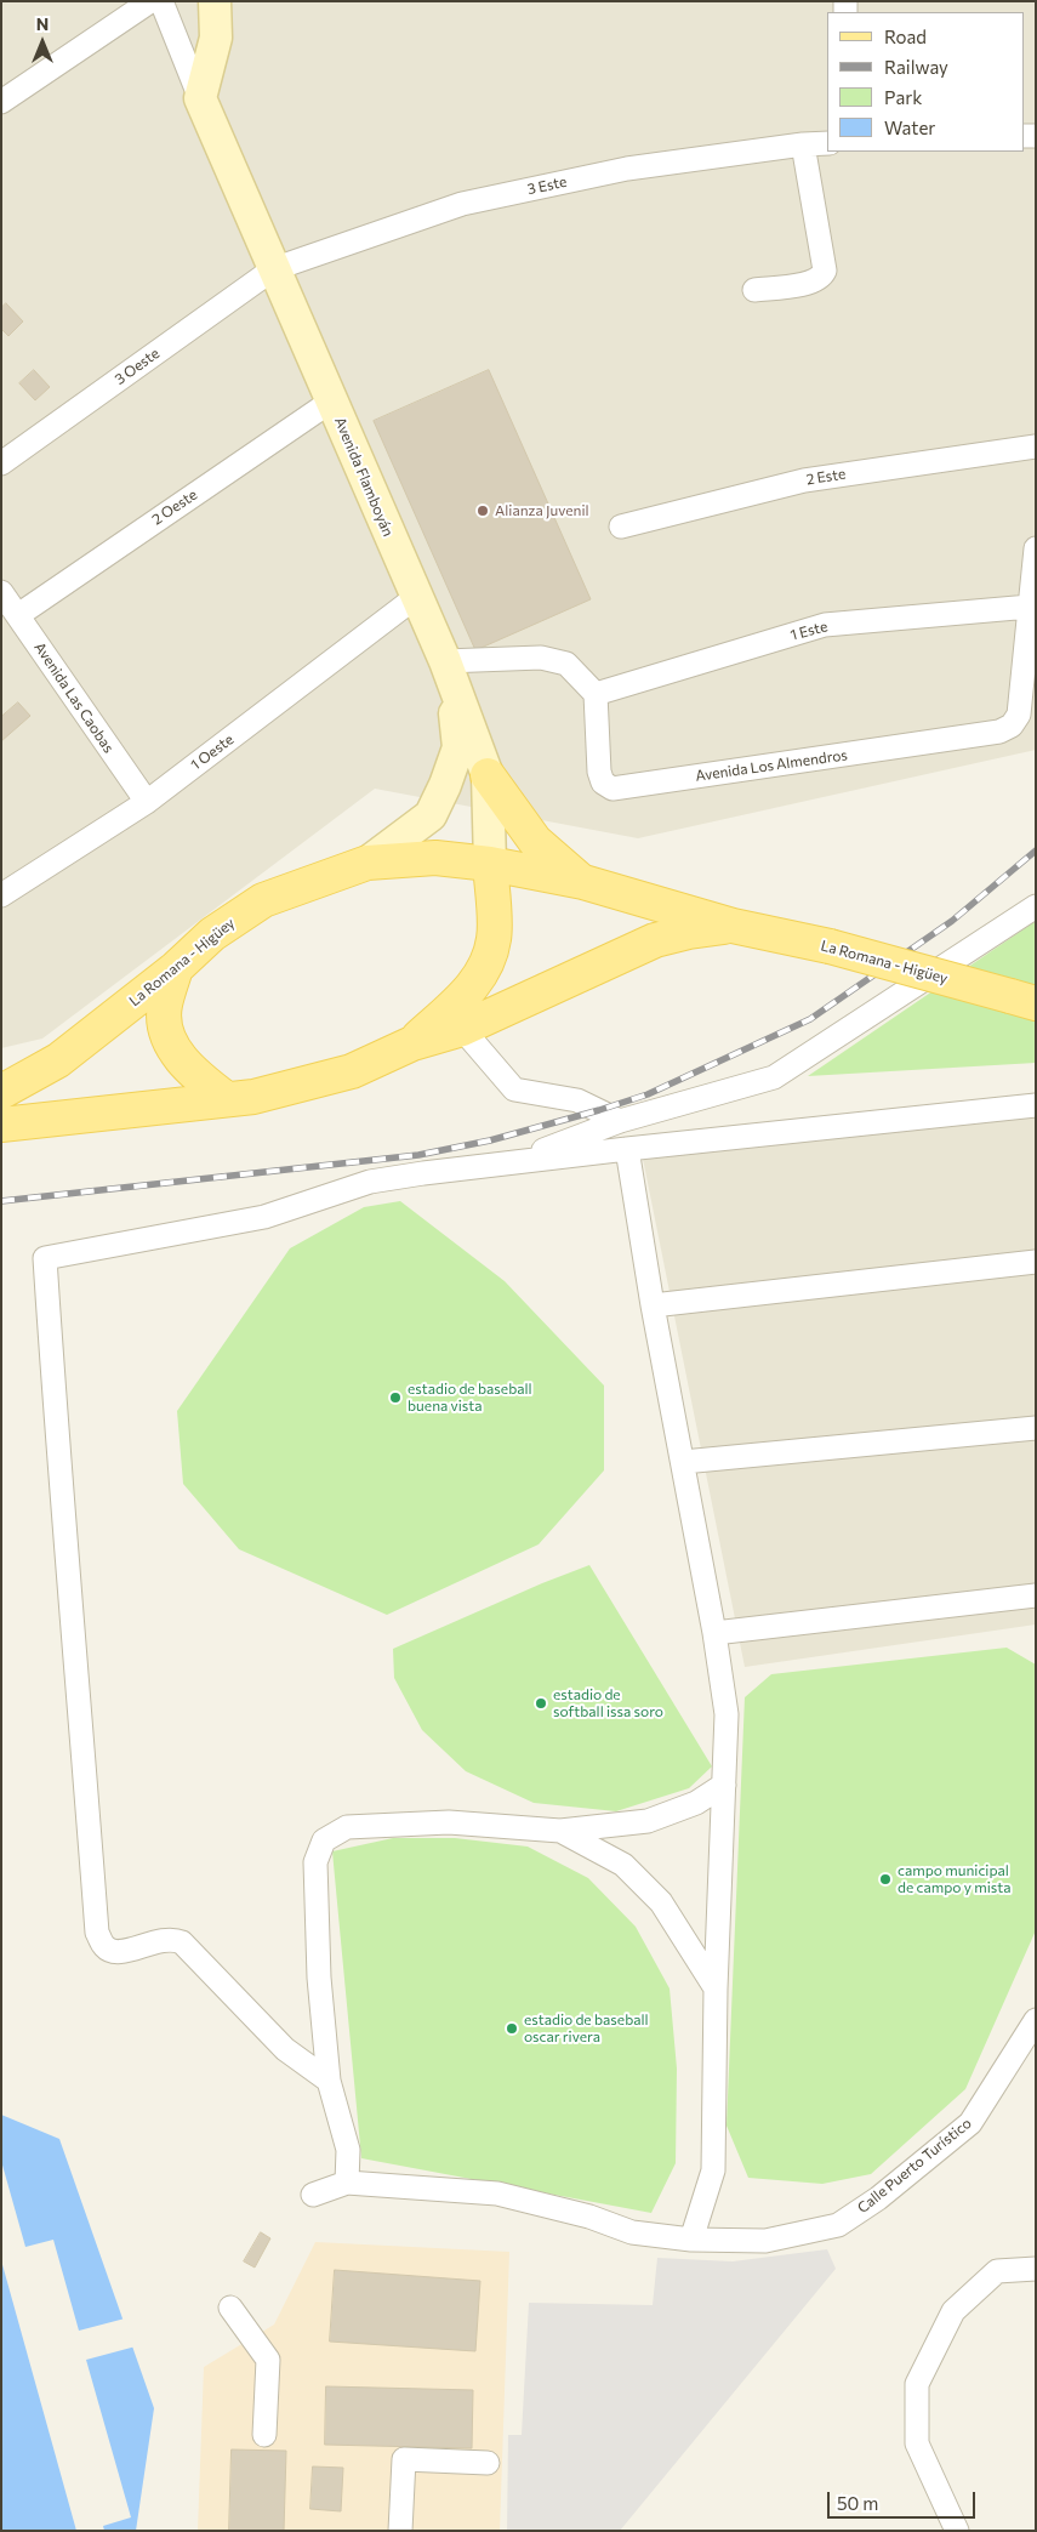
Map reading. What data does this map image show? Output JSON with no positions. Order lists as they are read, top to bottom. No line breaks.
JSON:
{"streets":{"main road":["La Romana - Higüey"],"street":["3 Este","3 Oeste","Avenida Flamboyán","2 Este","2 Oeste","1 Este","Avenida Las Caobas","1 Oeste","Avenida Los Almendros","Calle Puerto Turístico"]},"crossings":[["3 Este","3 Oeste"],["3 Este","Avenida Flamboyán"],["3 Oeste","Avenida Flamboyán"],["Avenida Flamboyán","2 Oeste"],["Avenida Flamboyán","1 Oeste"],["Avenida Flamboyán","La Romana - Higüey"],["2 Oeste","Avenida Las Caobas"],["1 Este","Avenida Los Almendros"],["Avenida Las Caobas","1 Oeste"]],"places":["Alianza Juvenil","estadio de baseball buena vista","estadio de softball issa soro","campo municipal de campo y mista","estadio de baseball oscar rivera"],"legend":["Road","Railway","Park","Water"],"scale_bar":"50 m","north":"top"}
